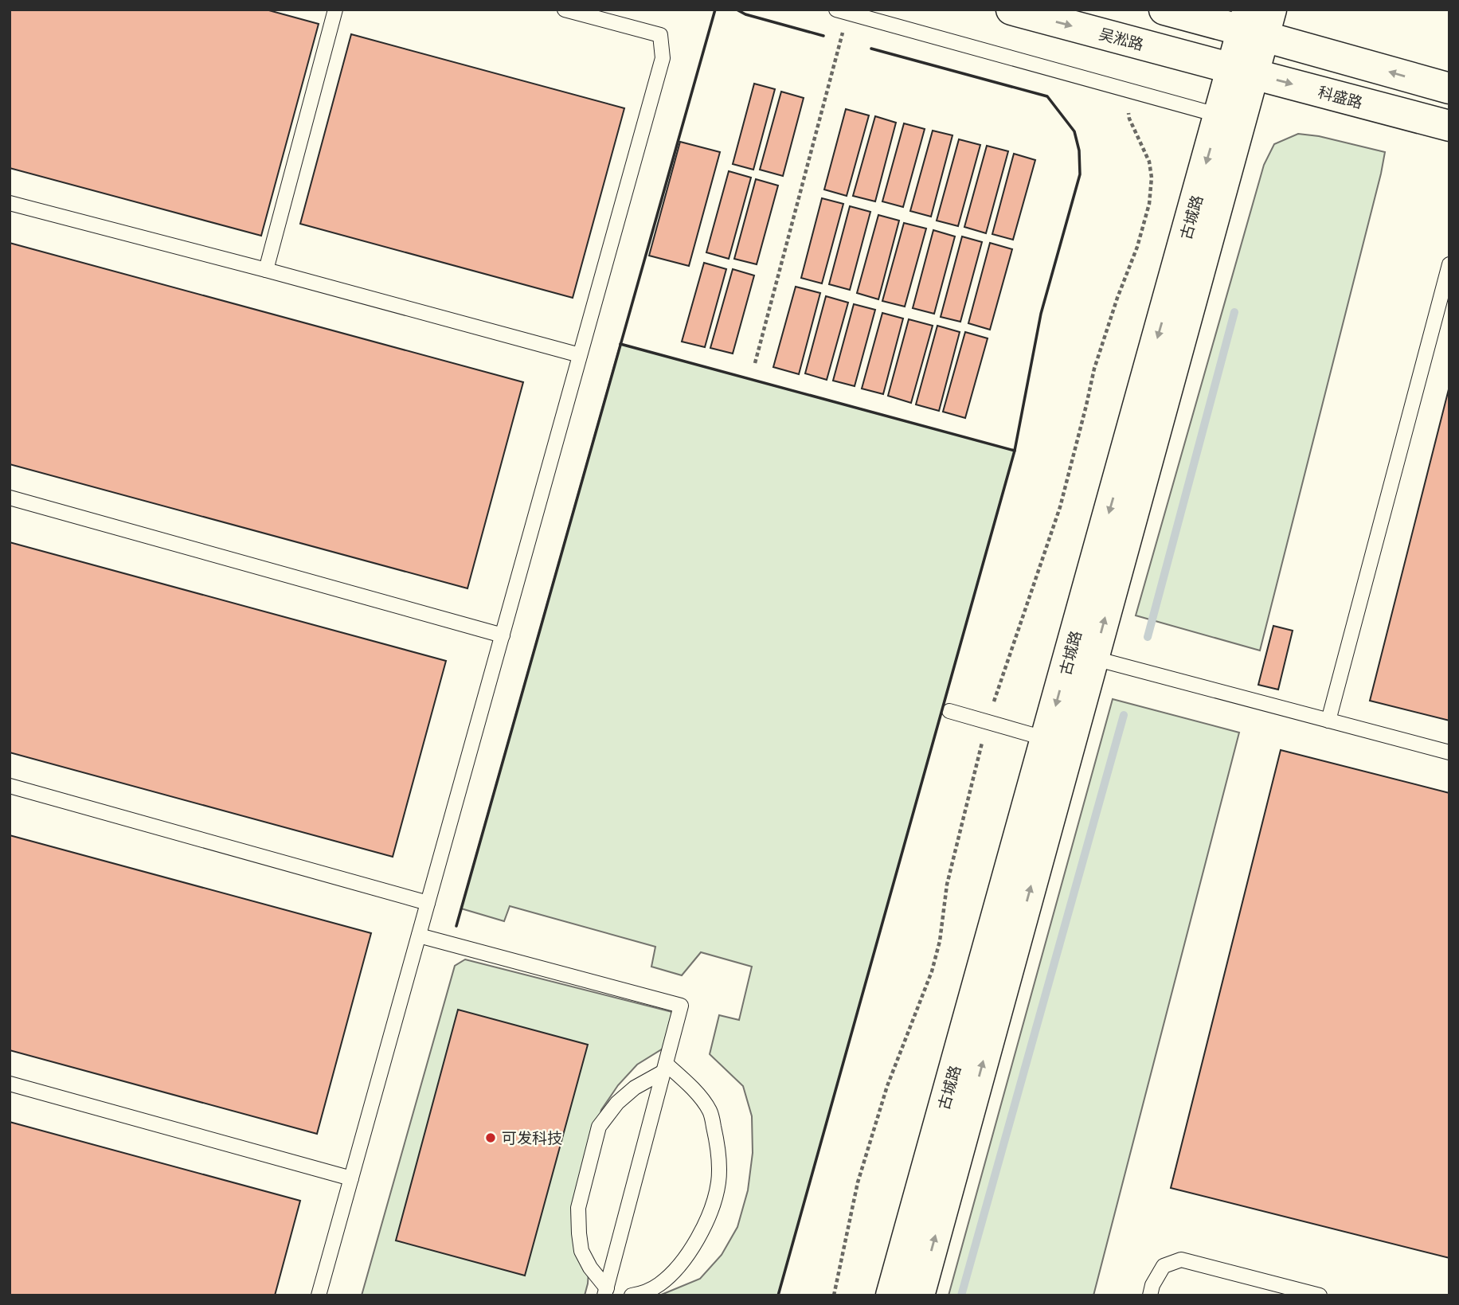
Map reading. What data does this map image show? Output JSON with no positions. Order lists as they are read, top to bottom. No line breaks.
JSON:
{"streets":{"main road":["吴淞路","科盛路","古城路"]},"crossings":[["吴淞路","科盛路"],["吴淞路","古城路"],["科盛路","古城路"]],"places":["可发科技"]}
